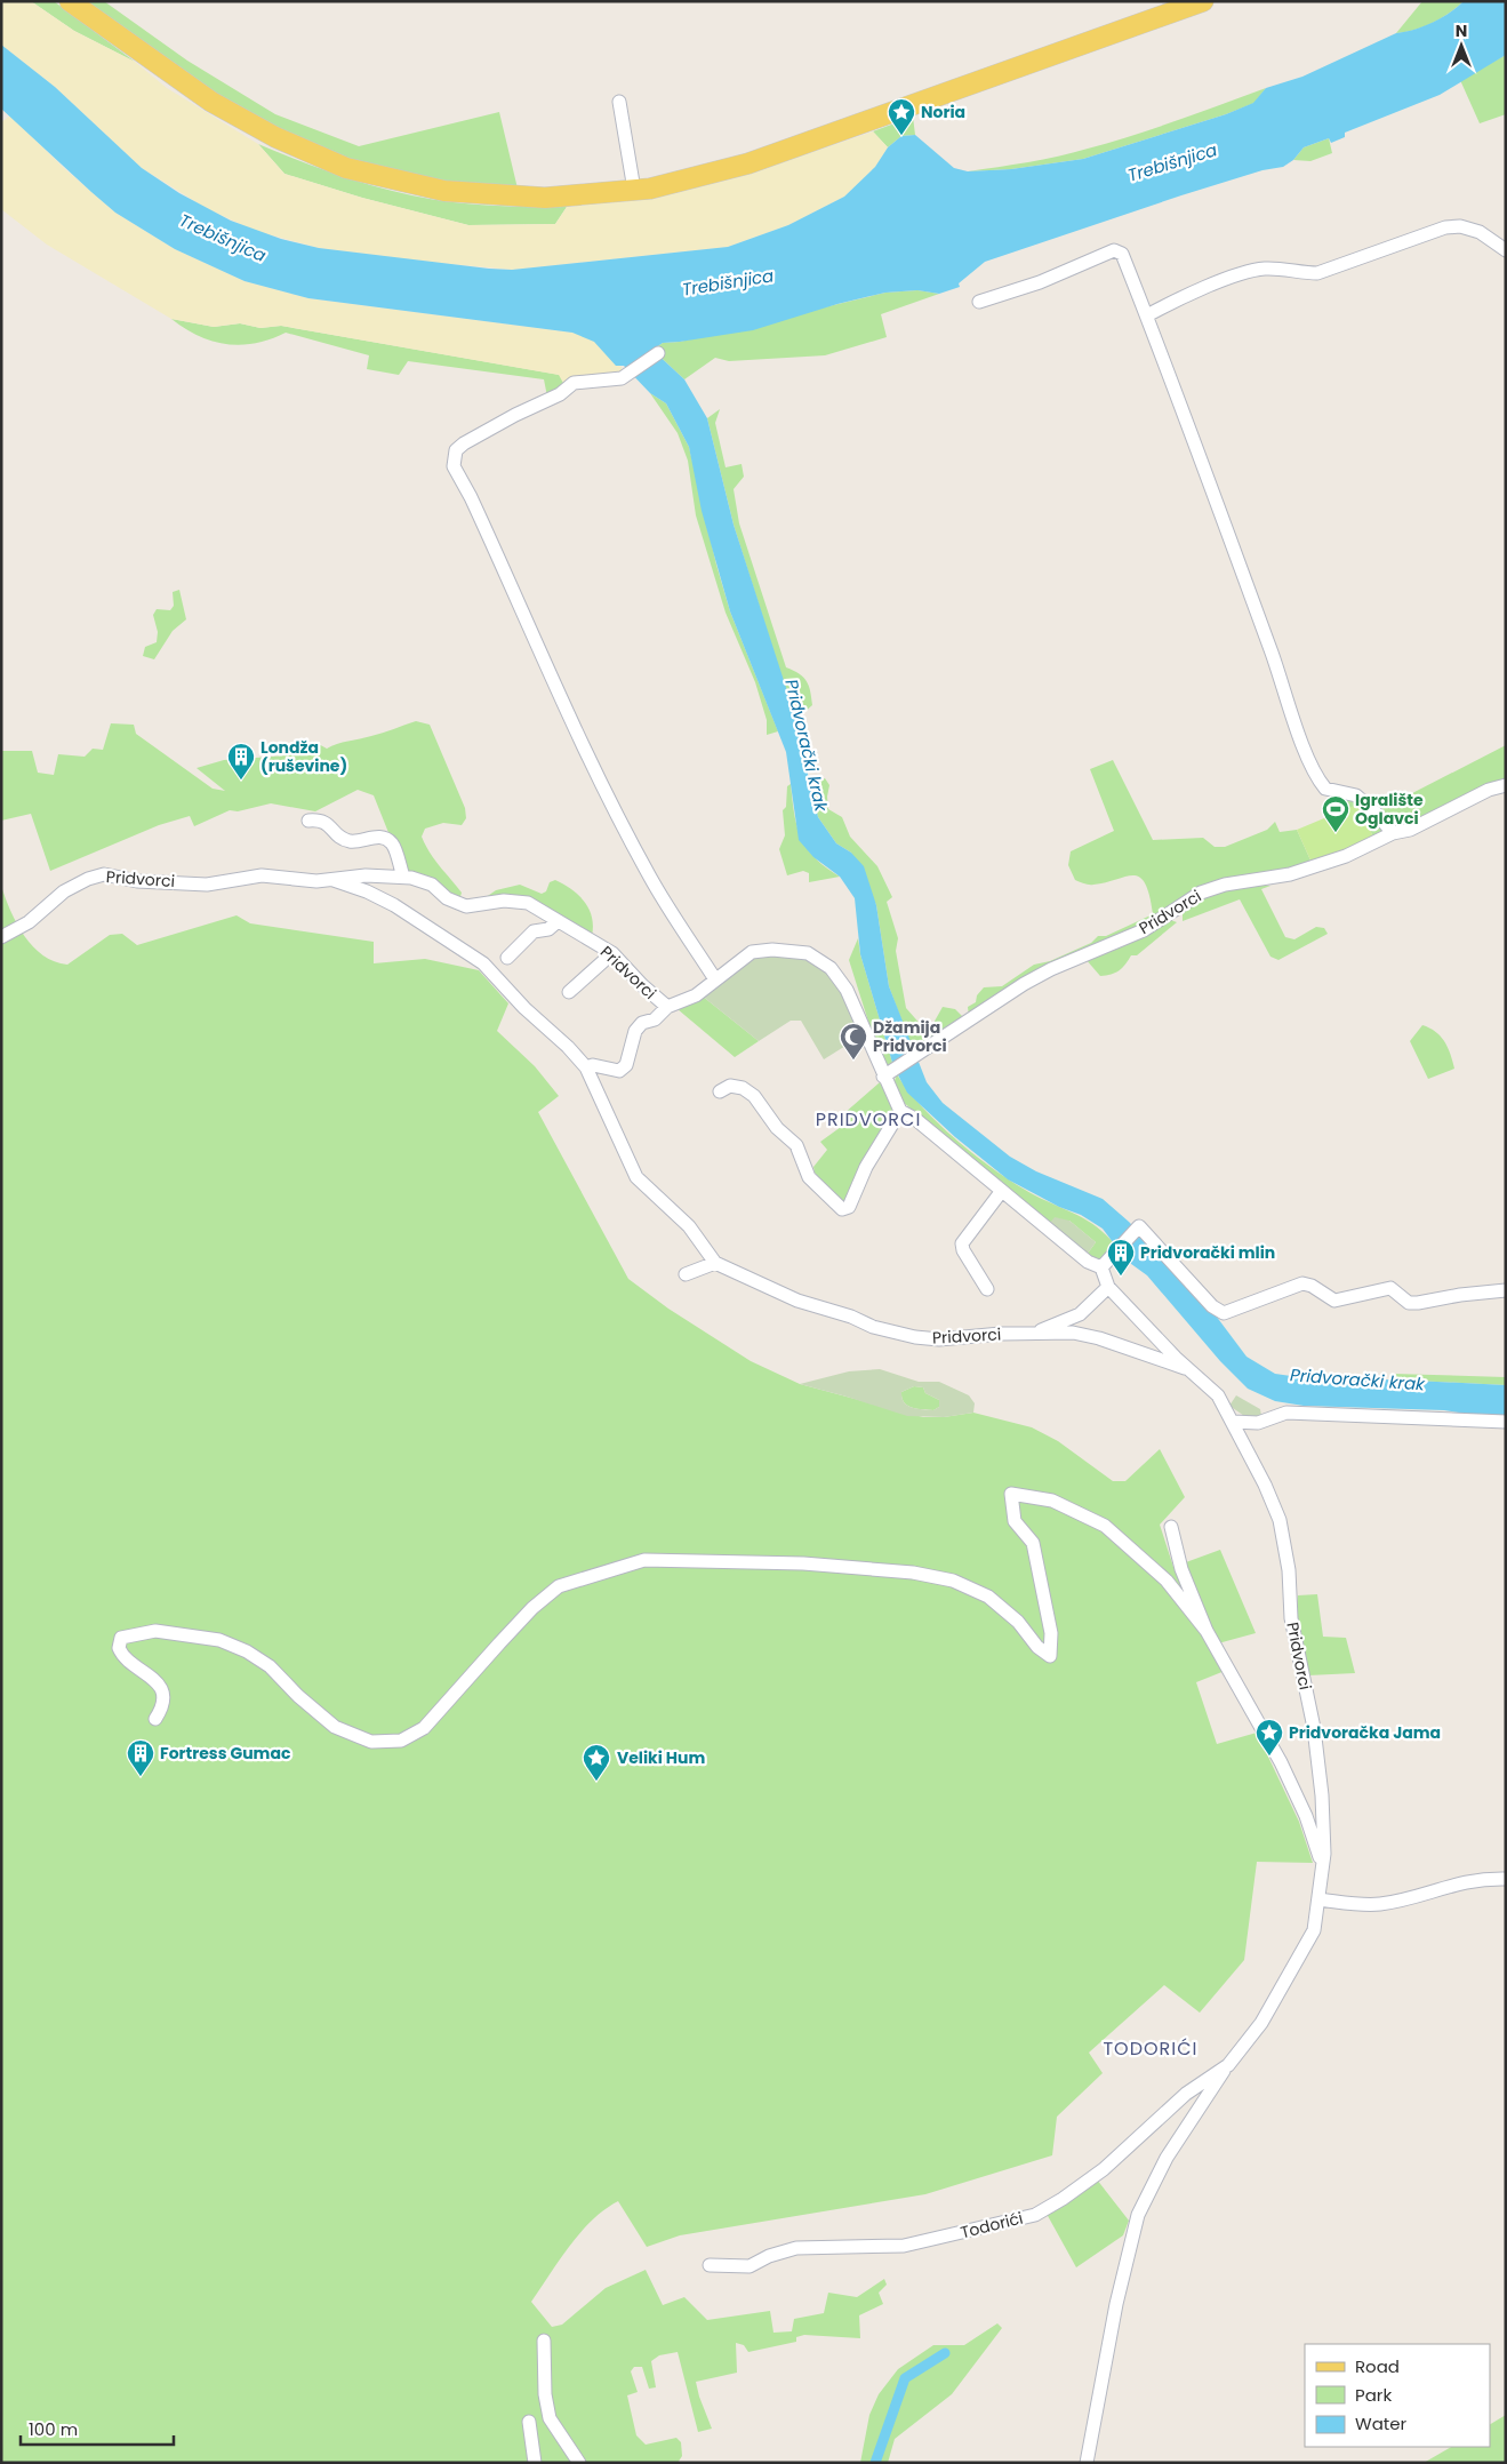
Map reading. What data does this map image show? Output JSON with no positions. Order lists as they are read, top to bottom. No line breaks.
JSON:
{"streets":{"street":["Pridvorci","Todorići"]},"crossings":[["Pridvorci","Todorići"]],"districts":["PRIDVORCI","TODORIĆI"],"water":["Trebišnjica","Pridvorački krak"],"places":{"place":["Noria","Pridvoračka Jama","Veliki Hum"],"building":["Londža (ruševine)","Pridvorački mlin","Fortress Gumac"],"sports":["Igralište Oglavci"],"mosque":["Džamija Pridvorci"]},"legend":["Road","Park","Water"],"scale_bar":"100 m","north":"top"}
